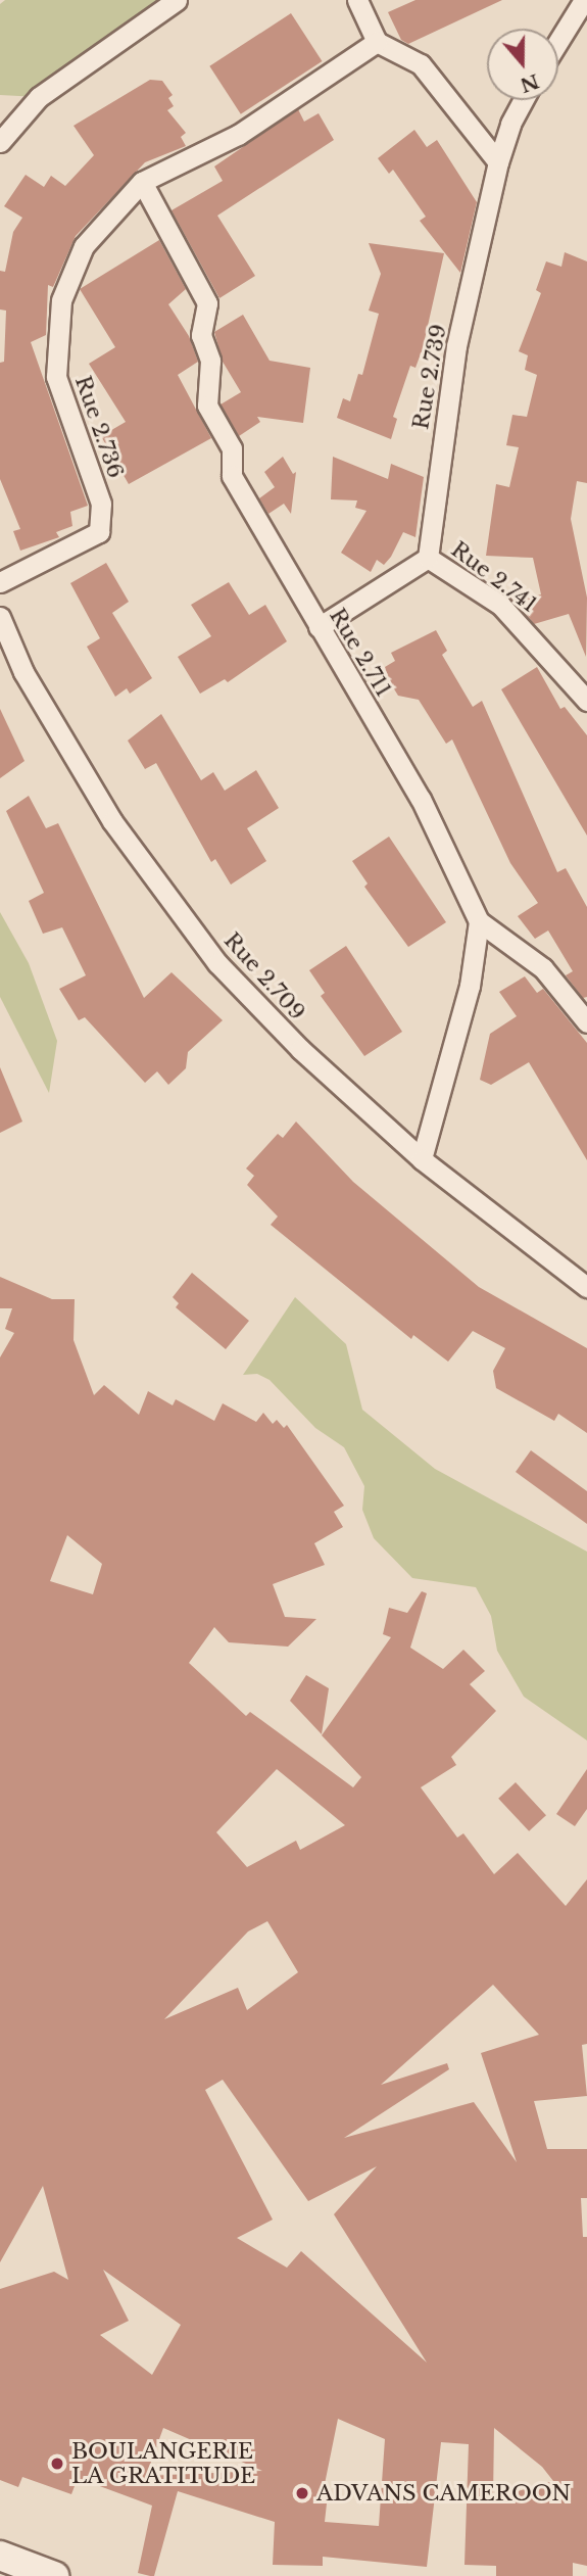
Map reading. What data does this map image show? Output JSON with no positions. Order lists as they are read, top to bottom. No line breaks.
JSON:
{"streets":{"street":["Rue 2.739","Rue 2.736","Rue 2.741","Rue 2.711","Rue 2.709"]},"crossings":[["Rue 2.739","Rue 2.741"],["Rue 2.736","Rue 2.711"]],"places":["BOULANGERIE LA GRATITUDE","ADVANS CAMEROON"],"north":"bottom"}
